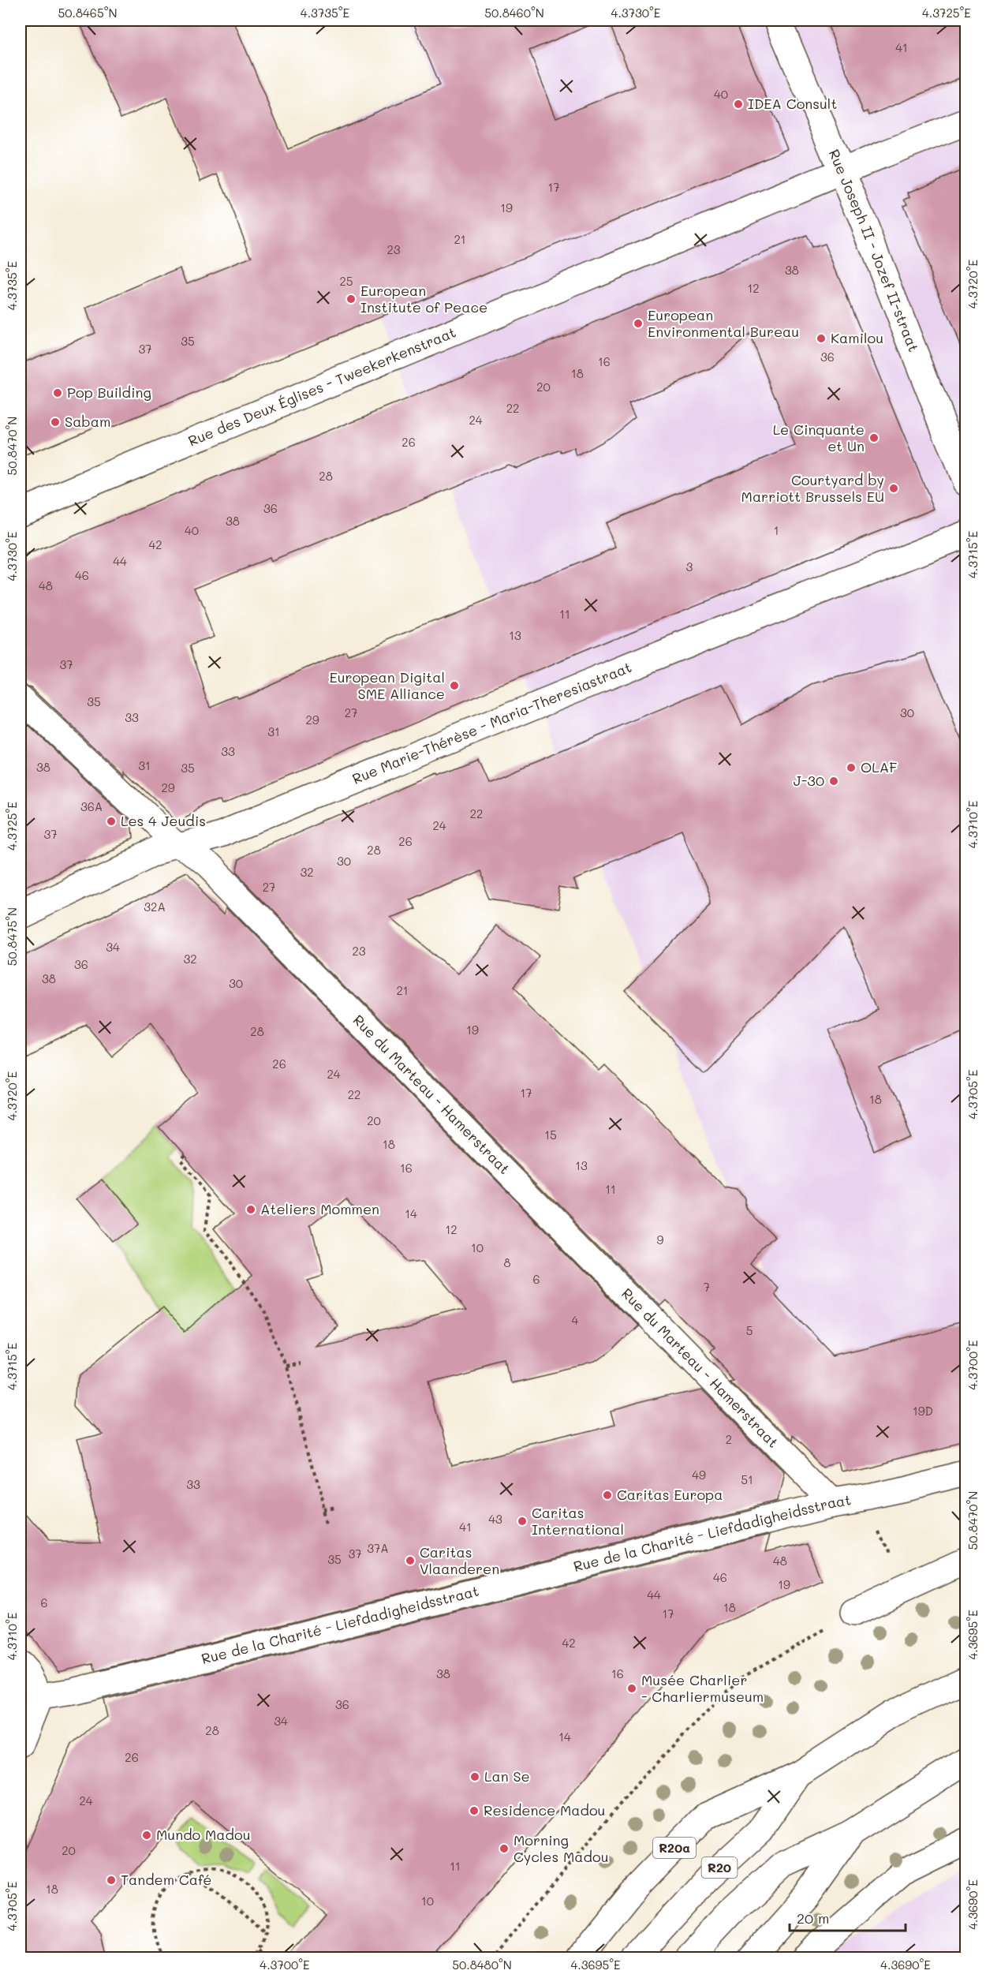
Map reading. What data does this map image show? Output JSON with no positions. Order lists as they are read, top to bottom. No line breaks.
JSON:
{"streets":{"main road":["Rue Joseph II - Jozef II-straat","Rue des Deux Églises - Tweekerkenstraat","Rue Marie-Thérèse - Maria-Theresiastraat","Rue du Marteau - Hamerstraat","Rue de la Charité - Liefdadigheidsstraat","R20a","R20"]},"crossings":[["Rue Joseph II - Jozef II-straat","Rue des Deux Églises - Tweekerkenstraat"],["Rue Marie-Thérèse - Maria-Theresiastraat","Rue du Marteau - Hamerstraat"],["Rue du Marteau - Hamerstraat","Rue de la Charité - Liefdadigheidsstraat"],["R20a","R20"]],"places":["IDEA Consult","European Institute of Peace","European Environmental Bureau","Kamilou","Pop Building","Sabam","Le Cinquante et Un","Courtyard by Marriott Brussels EU","European Digital SME Alliance","OLAF","J-30","Les 4 Jeudis","Ateliers Mommen","Caritas Europa","Caritas International","Caritas Vlaanderen","Musée Charlier - Charliermuseum","Lan Se","Residence Madou","Mundo Madou","Morning Cycles Madou","Tandem Café"],"house_numbers":["41","40","17","19","21","23","38","25","12","35","37","36","16","18","20","22","24","26","28","36","38","40","1","42","44","3","46","48","11","13","37","35","27","30","33","29","31","33","31","38","35","29","36A","22","24","37","26","28","30","32","27","32A","34","23","32","36","38","30","21","19","28","26","24","17","22","18","20","15","18","13","16","11","14","12","9","10","8","6","7","4","5","19D","2","49","51","33","43","41","37A","37","35","48","46","19","44","6","18","17","42","38","16","36","34","28","14","26","24","20","11","18","10"],"scale_bar":"20 m","coordinates":["50.8465°N","4.3735°E","50.8460°N","4.3730°E","4.3725°E","4.3720°E","50.8470°N","4.3715°E","4.3710°E","50.8475°N","4.3705°E","4.3700°E","4.3695°E","4.3690°E","50.8480°N"]}
